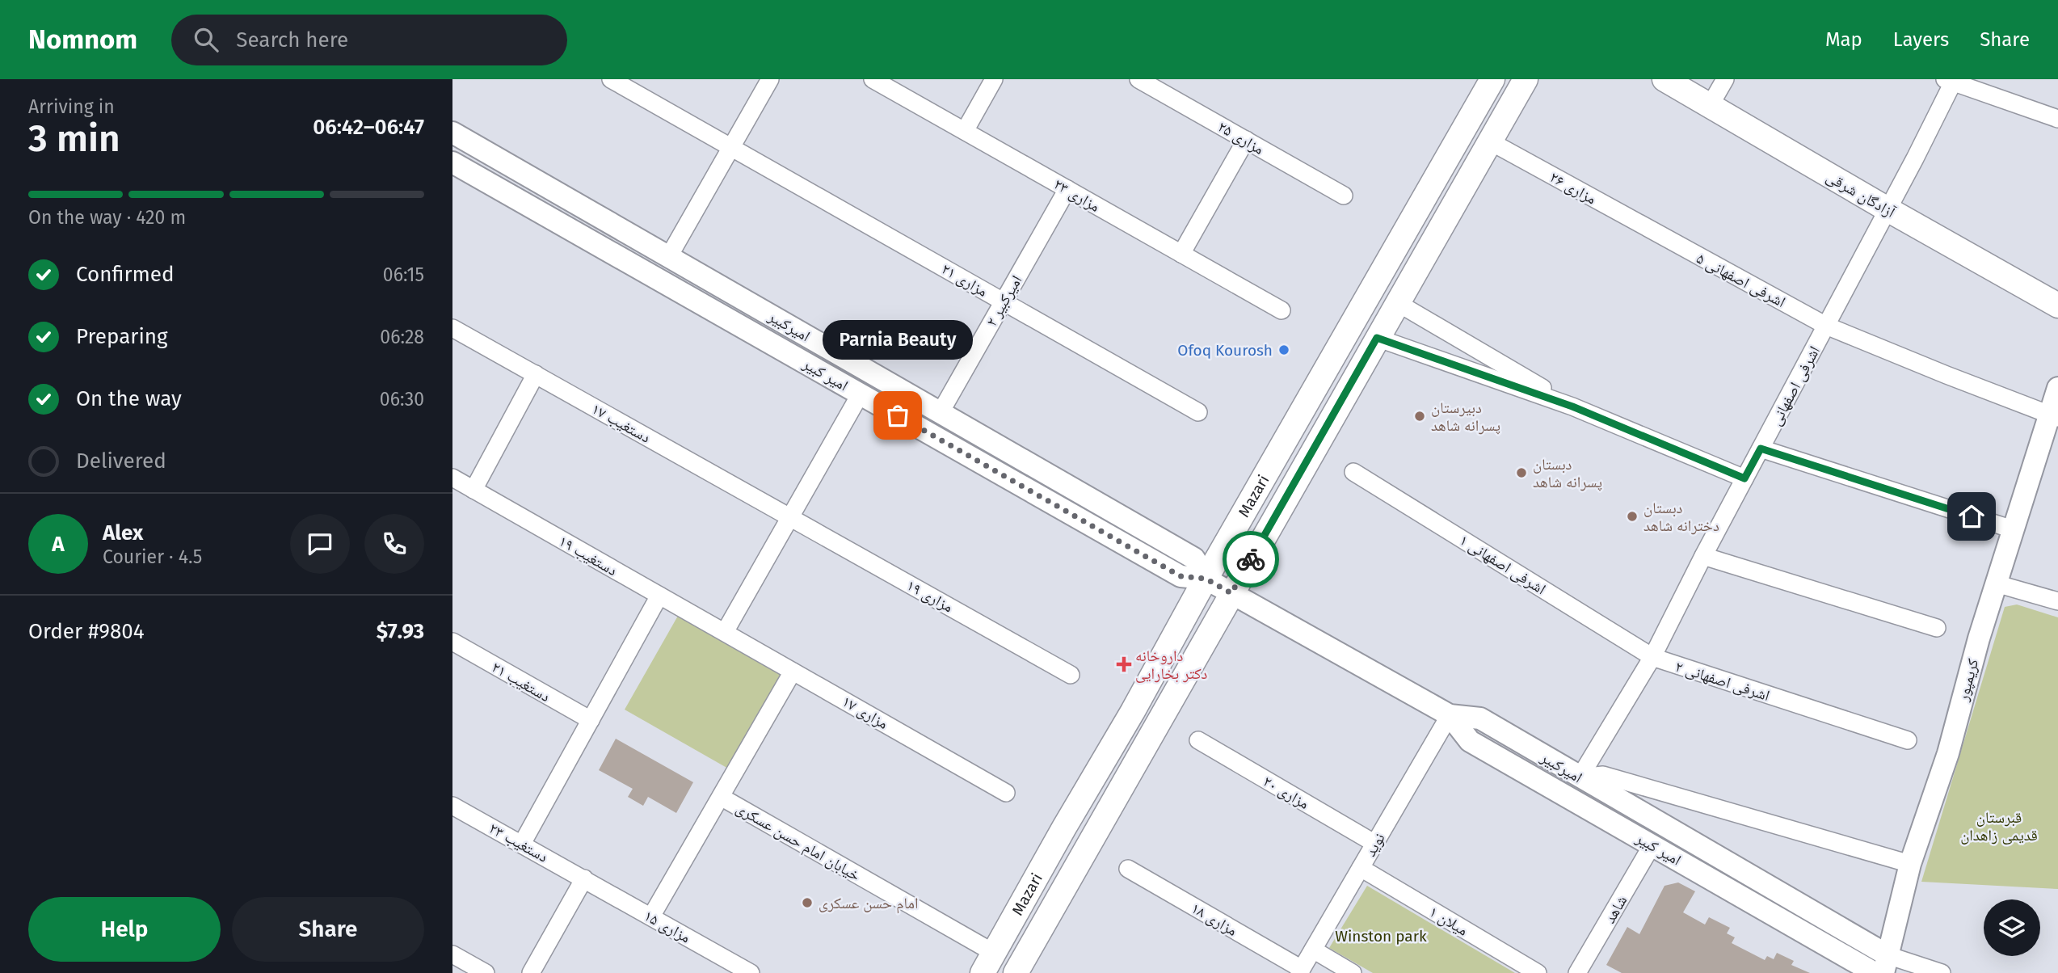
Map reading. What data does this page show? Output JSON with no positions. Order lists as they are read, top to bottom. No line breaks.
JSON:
{"streets":{"main road":["آزادگان شرقی","Mazari"],"street":["مزاری ۲۵","مزاری ۲۶","مزاری ۲۳","مزاری ۲۱","اشرفی اصفهانی ۵","امیرکبیر ۲","امیرکبیر","امیر کبیر","اشرفی اصفهانی","دستغیب ۱۷","دستغیب ۱۹","اشرفی اصفهانی ۱","مزاری ۱۹","کریمپور","اشرفی اصفهانی ۲","دستغیب ۲۱","مزاری ۱۷","مزاری ۲۰","خیابان امام حسن عسکری","دستغیب ۲۳","نوید","شاهد","مزاری ۱۸","میلان ۱","مزاری ۱۵"]},"crossings":[["مزاری ۲۶","اشرفی اصفهانی ۵"],["مزاری ۲۶","Mazari"],["آزادگان شرقی","اشرفی اصفهانی"],["مزاری ۲۳","امیرکبیر ۲"],["مزاری ۲۱","امیرکبیر ۲"],["اشرفی اصفهانی ۵","اشرفی اصفهانی"],["اشرفی اصفهانی ۵","کریمپور"],["امیرکبیر ۲","امیرکبیر"],["امیرکبیر","امیر کبیر"],["امیرکبیر","اشرفی اصفهانی"],["امیرکبیر","Mazari"],["امیرکبیر","کریمپور"],["امیرکبیر","نوید"],["امیر کبیر","Mazari"],["امیر کبیر","نوید"],["امیر کبیر","شاهد"],["اشرفی اصفهانی","اشرفی اصفهانی ۱"],["اشرفی اصفهانی","اشرفی اصفهانی ۲"],["دستغیب ۱۷","مزاری ۱۹"],["Mazari","خیابان امام حسن عسکری"],["دستغیب ۱۹","مزاری ۱۷"],["اشرفی اصفهانی ۱","اشرفی اصفهانی ۲"],["مزاری ۲۰","نوید"],["دستغیب ۲۳","مزاری ۱۵"],["نوید","مزاری ۱۸"],["نوید","میلان ۱"]],"parks":["قبرستان قدیمی زاهدان","Winston park"],"places":{"other":["Ofoq Kourosh","Parnia Beauty","دبیرستان پسرانه شاهد","دبستان پسرانه شاهد","دبستان دخترانه شاهد","امام حسن عسکری"],"health":["داروخانه دکتر بخارایی"]},"page":{"header":"Nomnom","search":"Search here","nav":["Map","Layers","Share"],"heading":["3 min","Arriving in","06:42–06:47"],"panel":["Alex","Courier · 4.5","Order #9804","$7.93"],"bar":"On the way · 420 m","list":[["Confirmed","06:15"],["Preparing","06:28"],["On the way","06:30"],"Delivered"],"bubble":"Parnia Beauty","round":"A","buttons":["Help","Share"]}}
